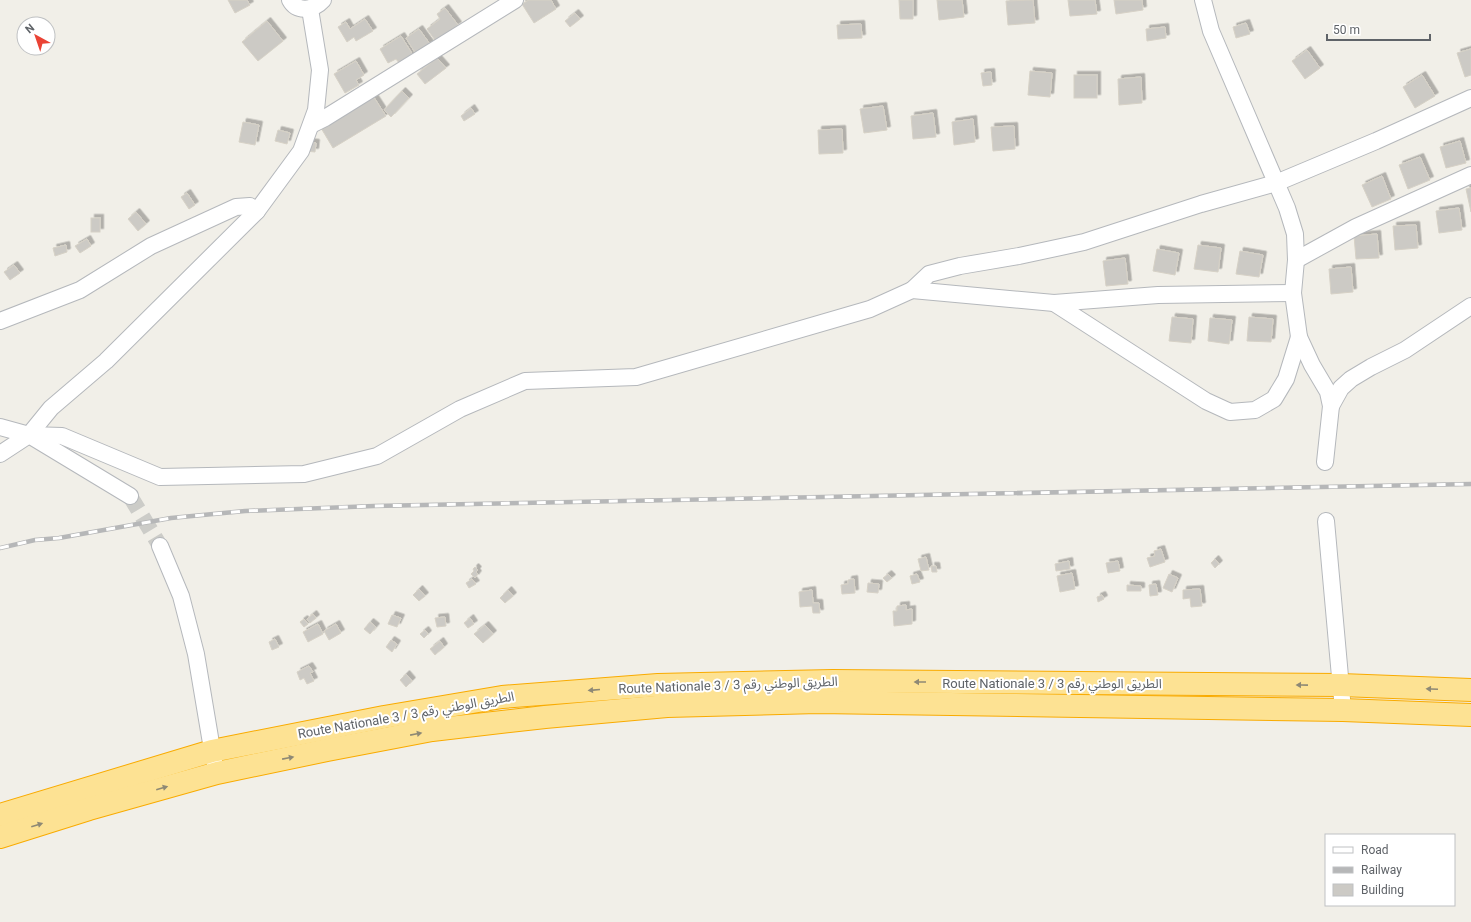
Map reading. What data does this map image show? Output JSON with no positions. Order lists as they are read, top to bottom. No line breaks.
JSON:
{"streets":{"highway":["Route Nationale 3 / الطريق الوطني رقم 3"]},"legend":["Road","Railway","Building"],"scale_bar":"50 m","north":"top left"}
